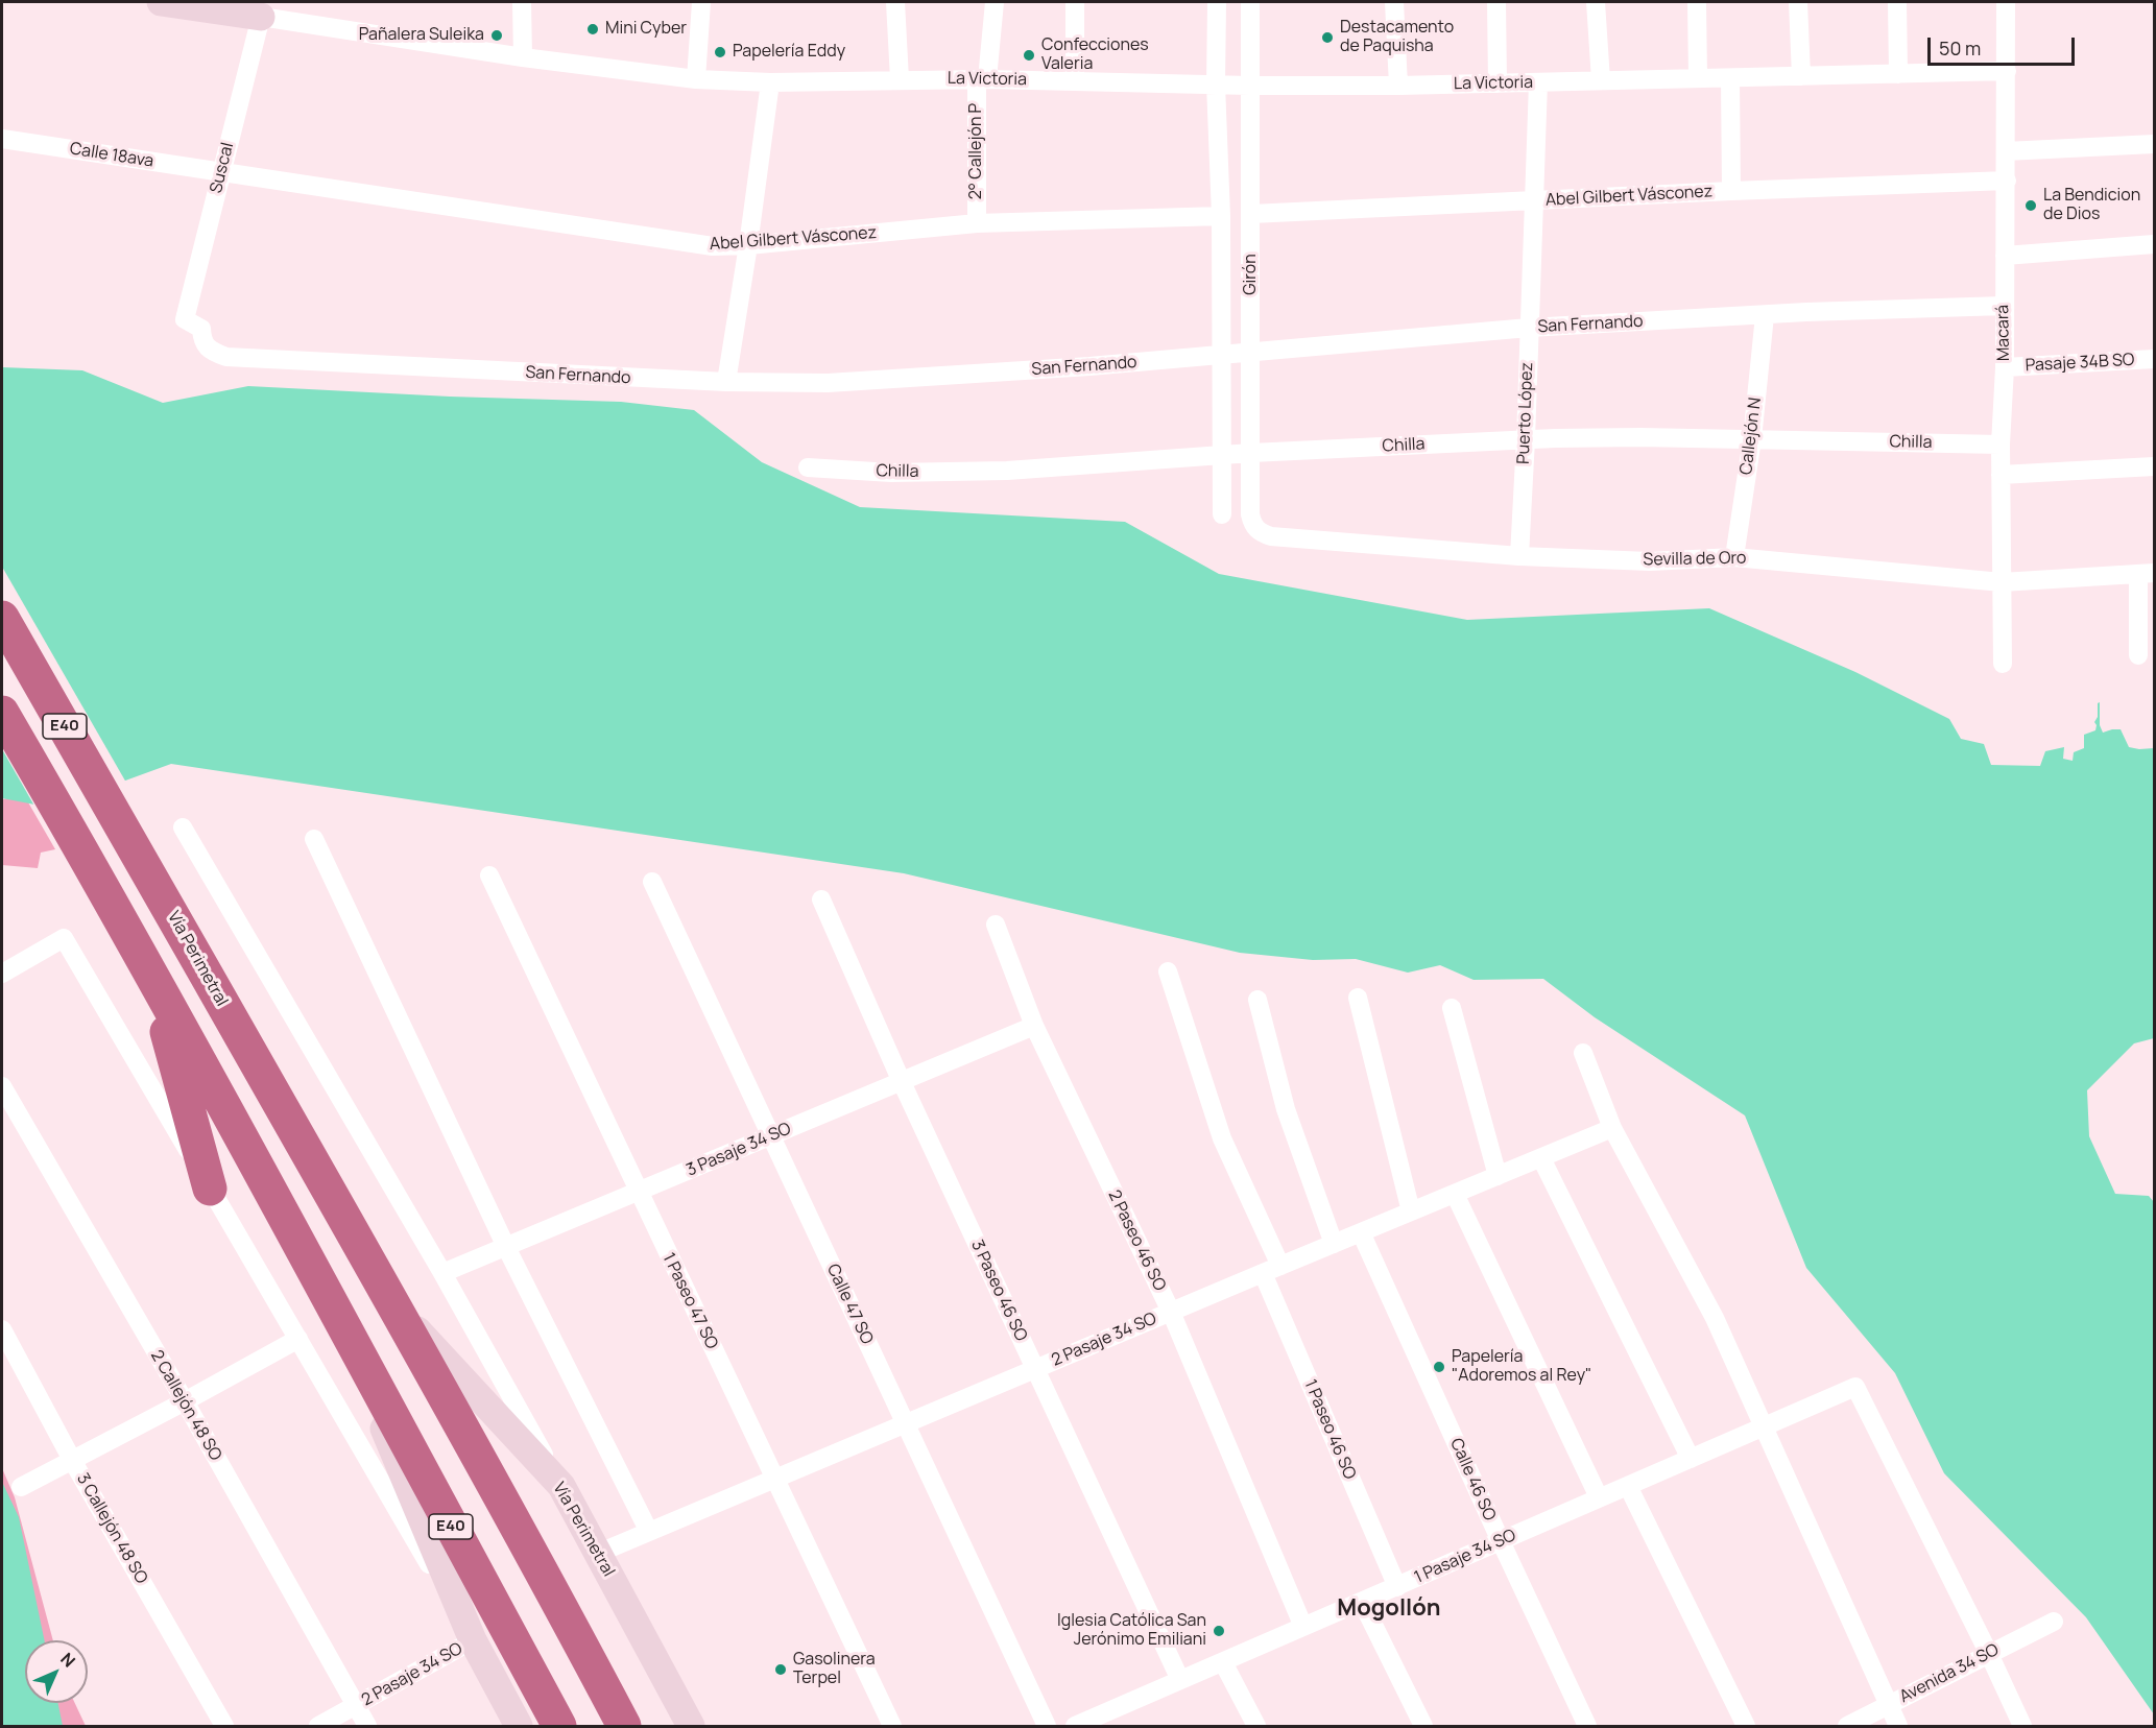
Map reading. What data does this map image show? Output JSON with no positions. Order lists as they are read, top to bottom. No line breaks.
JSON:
{"streets":{"highway":["E40","Vía Perimetral"],"street":["La Victoria","2° Callejón P","Calle 18ava","Suscal","Abel Gilbert Vásconez","Girón","San Fernando","Macará","Pasaje 34B SO","Puerto López","Callejón N","Chilla","Sevilla de Oro","3 Pasaje 34 SO","2 Paseo 46 SO","3 Paseo 46 SO","1 Paseo 47 SO","Calle 47 SO","2 Pasaje 34 SO","2 Callejón 48 SO","1 Paseo 46 SO","Calle 46 SO","3 Callejón 48 SO","1 Pasaje 34 SO","Avenida 34 SO"]},"crossings":[["La Victoria","2° Callejón P"],["La Victoria","Suscal"],["La Victoria","Girón"],["La Victoria","Macará"],["La Victoria","Puerto López"],["2° Callejón P","Abel Gilbert Vásconez"],["Calle 18ava","Suscal"],["Calle 18ava","Abel Gilbert Vásconez"],["Suscal","Abel Gilbert Vásconez"],["Suscal","San Fernando"],["Abel Gilbert Vásconez","Girón"],["Abel Gilbert Vásconez","Macará"],["Abel Gilbert Vásconez","Puerto López"],["Girón","San Fernando"],["Girón","Chilla"],["Girón","Sevilla de Oro"],["San Fernando","Macará"],["San Fernando","Puerto López"],["San Fernando","Callejón N"],["Macará","Pasaje 34B SO"],["Macará","Chilla"],["Macará","Sevilla de Oro"],["Puerto López","Chilla"],["Puerto López","Sevilla de Oro"],["Callejón N","Chilla"],["Callejón N","Sevilla de Oro"],["E40","2 Pasaje 34 SO"],["Vía Perimetral","2 Pasaje 34 SO"],["3 Pasaje 34 SO","2 Paseo 46 SO"],["3 Pasaje 34 SO","3 Paseo 46 SO"],["3 Pasaje 34 SO","1 Paseo 47 SO"],["3 Pasaje 34 SO","Calle 47 SO"],["2 Paseo 46 SO","2 Pasaje 34 SO"],["2 Paseo 46 SO","1 Pasaje 34 SO"],["3 Paseo 46 SO","2 Pasaje 34 SO"],["3 Paseo 46 SO","1 Pasaje 34 SO"],["1 Paseo 47 SO","2 Pasaje 34 SO"],["Calle 47 SO","2 Pasaje 34 SO"],["2 Pasaje 34 SO","2 Callejón 48 SO"],["2 Pasaje 34 SO","1 Paseo 46 SO"],["2 Pasaje 34 SO","Calle 46 SO"],["1 Paseo 46 SO","1 Pasaje 34 SO"],["Calle 46 SO","1 Pasaje 34 SO"],["1 Pasaje 34 SO","Avenida 34 SO"]],"districts":["Mogollón"],"places":["Mini Cyber","Pañalera Suleika","Destacamento de Paquisha","Papelería Eddy","Confecciones Valeria","La Bendicion de Dios","Papelería \"Adoremos al Rey\"","Iglesia Católica San Jerónimo Emiliani","Gasolinera Terpel"],"scale_bar":"50 m","north":"top right"}
